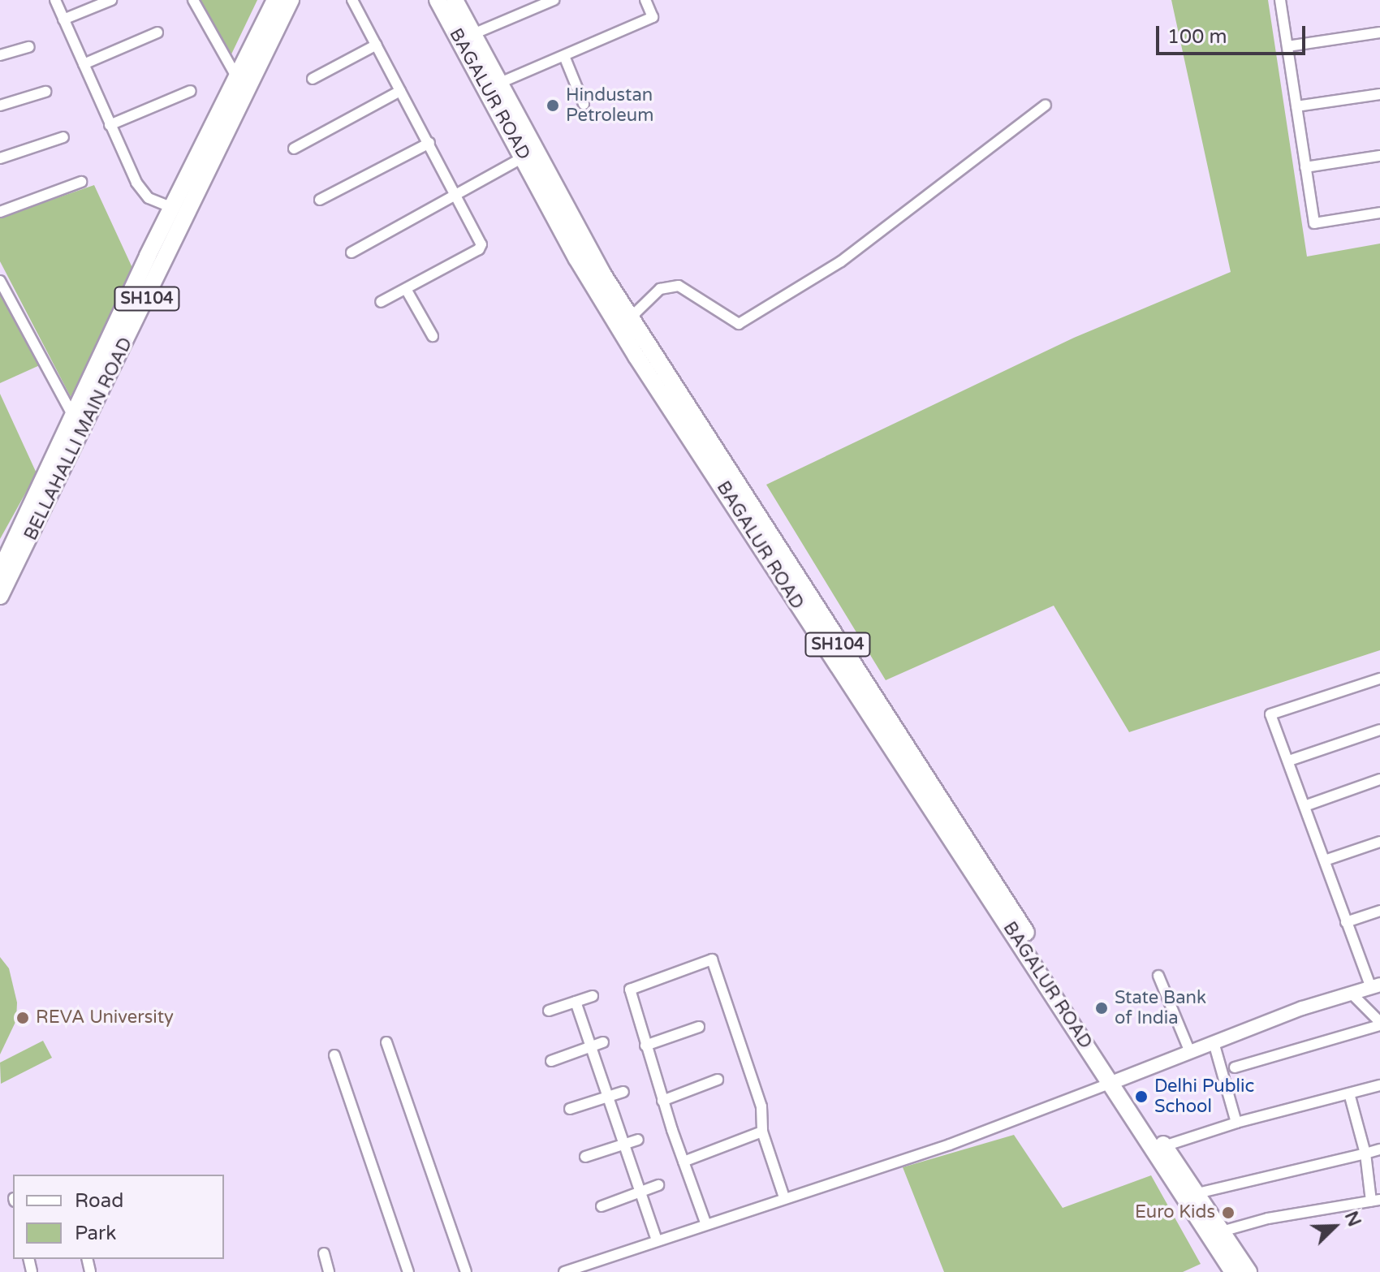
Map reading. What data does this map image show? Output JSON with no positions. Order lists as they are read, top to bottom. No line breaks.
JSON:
{"streets":{"main road":["BAGALUR ROAD","SH104","BELLAHALLI MAIN ROAD"]},"places":["Hindustan Petroleum","State Bank of India","REVA University","Delhi Public School","Euro Kids"],"legend":["Road","Park"],"scale_bar":"100 m","north":"top right"}
